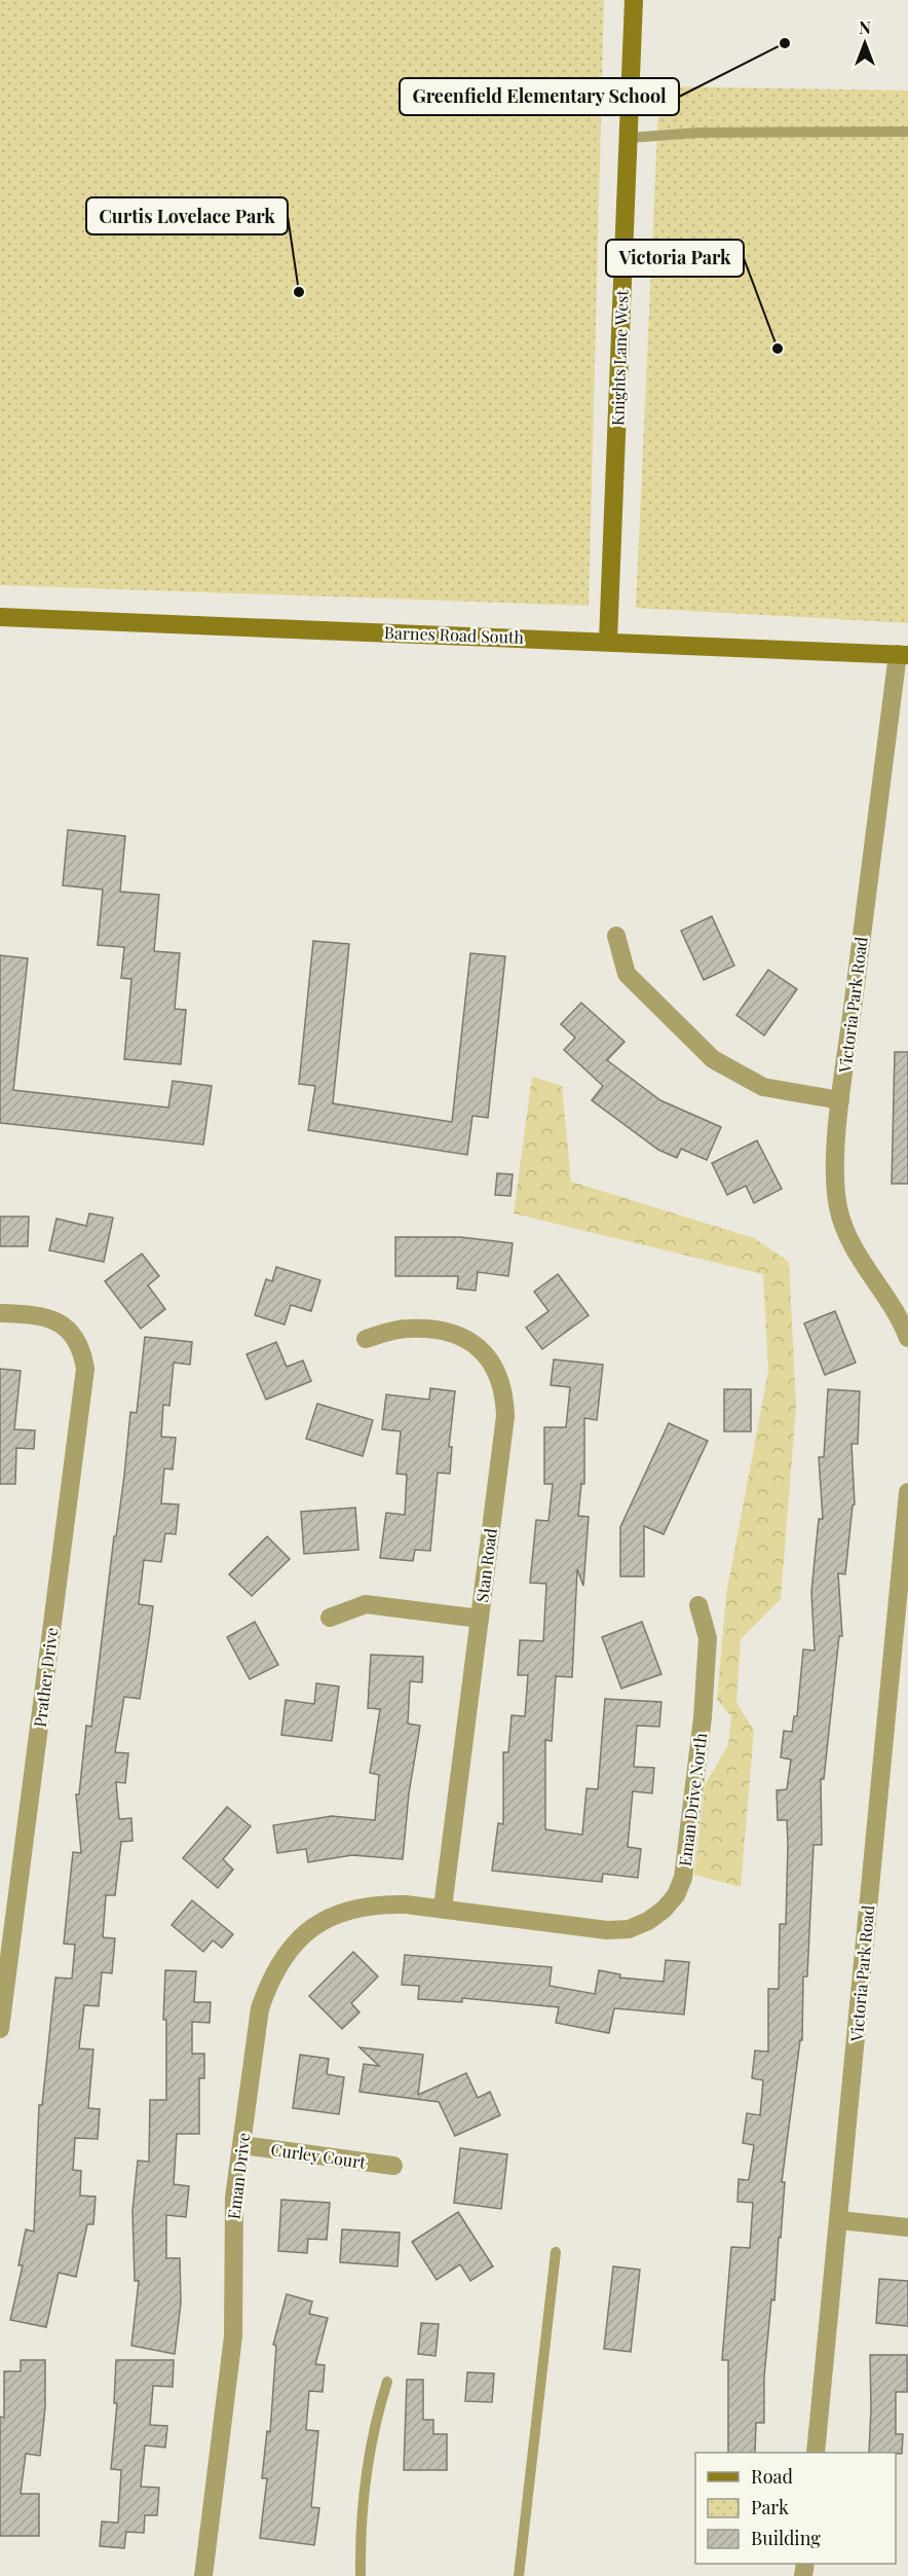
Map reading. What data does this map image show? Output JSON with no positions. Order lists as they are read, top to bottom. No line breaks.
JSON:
{"streets":{"street":["Knights Lane West","Barnes Road South","Victoria Park Road","Stan Road","Prather Drive","Eman Drive North","Curley Court","Eman Drive"]},"crossings":[["Knights Lane West","Barnes Road South"],["Barnes Road South","Victoria Park Road"],["Stan Road","Eman Drive North"],["Stan Road","Eman Drive"],["Eman Drive North","Eman Drive"],["Curley Court","Eman Drive"]],"places":["Greenfield Elementary School","Curtis Lovelace Park","Victoria Park"],"legend":["Road","Park","Building"],"north":"top"}
